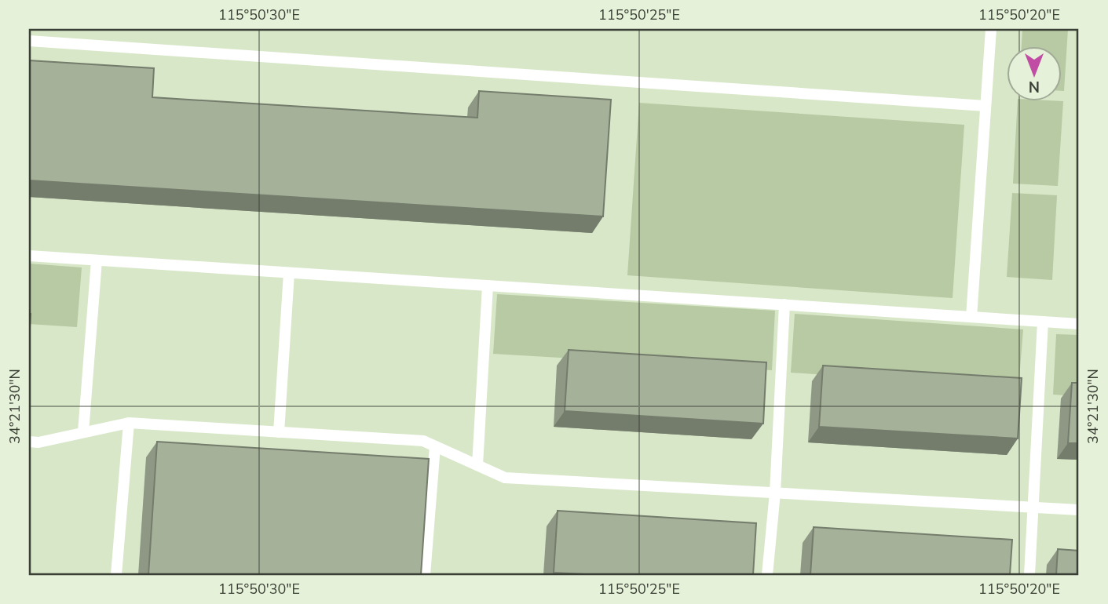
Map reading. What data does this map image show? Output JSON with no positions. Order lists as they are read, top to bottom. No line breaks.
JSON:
{"north":"bottom","coordinates":["115°50'30\"E","115°50'25\"E","115°50'20\"E","34°21'30\"N"]}
